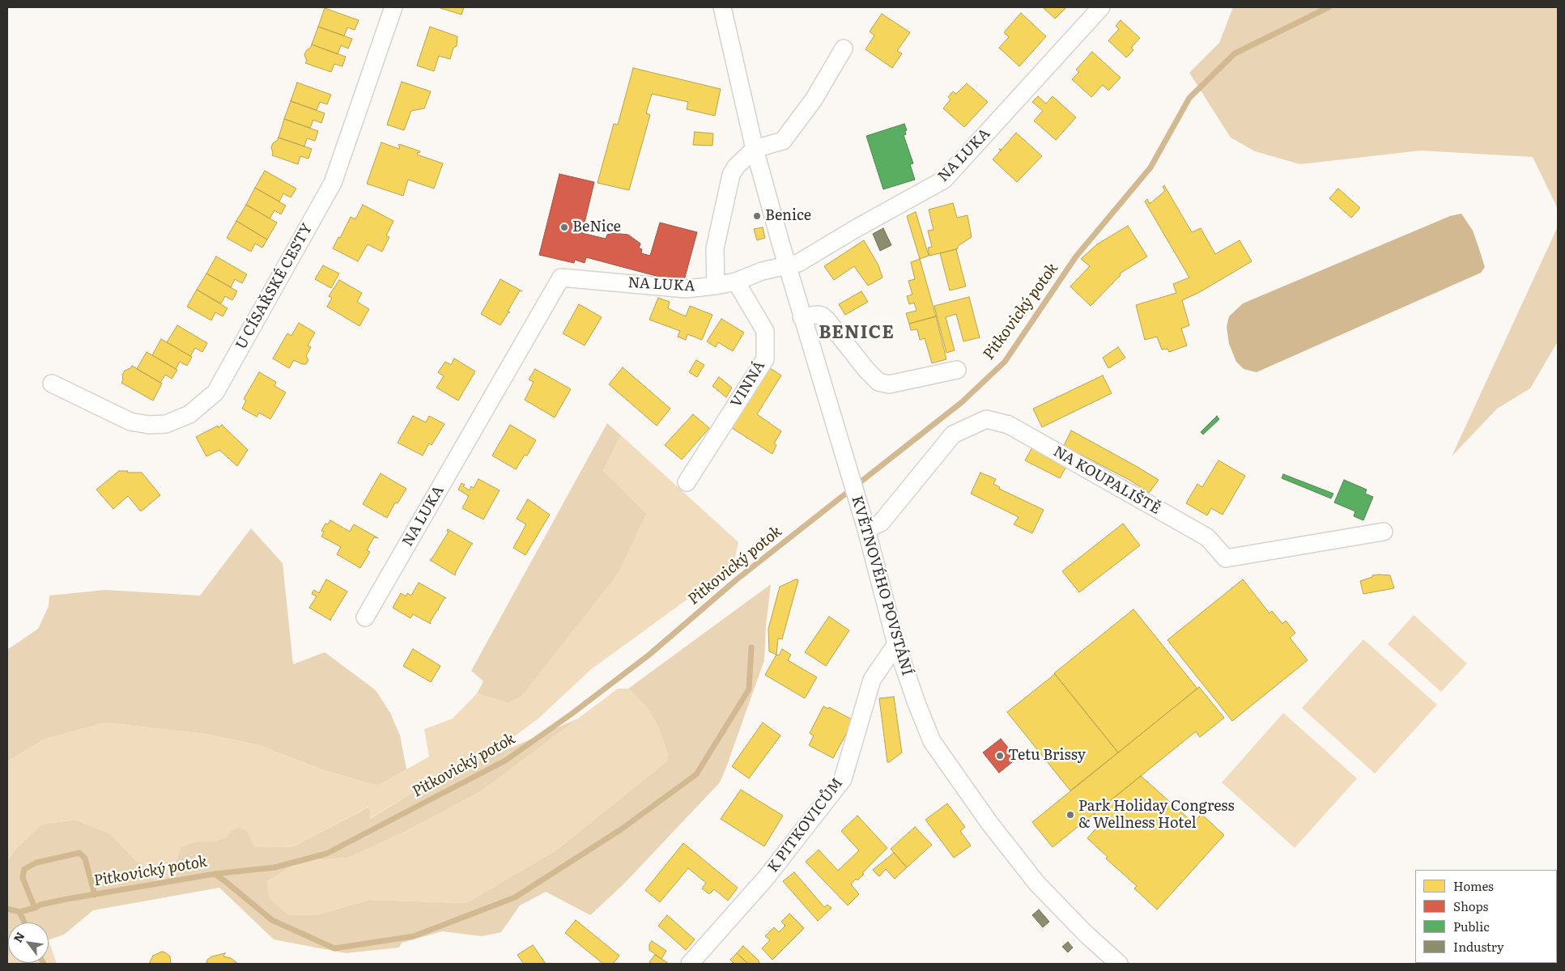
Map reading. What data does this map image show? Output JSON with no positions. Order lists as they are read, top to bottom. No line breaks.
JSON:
{"streets":{"street":["NA LUKA","U CÍSAŘSKÉ CESTY","VINNÁ","NA KOUPALIŠTĚ","KVĚTNOVÉHO POVSTÁNÍ","K PITKOVICŮM"]},"crossings":[["NA LUKA","VINNÁ"],["NA LUKA","KVĚTNOVÉHO POVSTÁNÍ"],["NA KOUPALIŠTĚ","KVĚTNOVÉHO POVSTÁNÍ"],["KVĚTNOVÉHO POVSTÁNÍ","K PITKOVICŮM"]],"districts":["BENICE"],"water":["Pitkovický potok"],"places":["Benice","BeNice","Tetu Brissy","Park Holiday Congress & Wellness Hotel"],"legend":["Homes","Shops","Public","Industry"],"north":"top left"}
